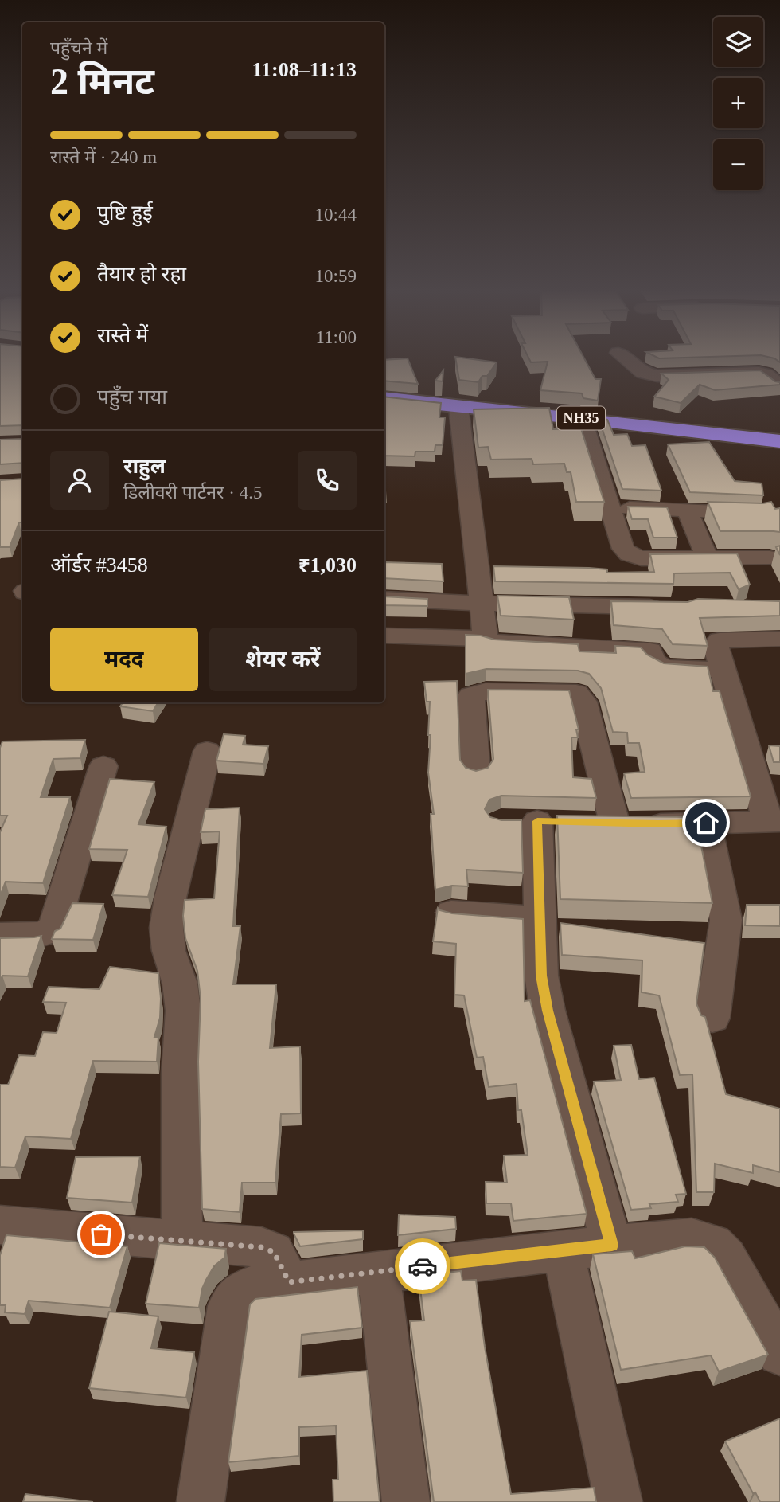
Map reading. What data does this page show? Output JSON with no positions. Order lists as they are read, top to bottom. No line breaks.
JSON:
{"streets":{"highway":["NH35"]},"page":{"map_buttons":["+","−"],"heading":["2 मिनट","पहुँचने में","11:08–11:13"],"panel":["राहुल","डिलीवरी पार्टनर · 4.5","ऑर्डर #3458","₹1,030"],"bar":"रास्ते में · 240 m","list":[["पुष्टि हुई","10:44"],["तैयार हो रहा","10:59"],["रास्ते में","11:00"],"पहुँच गया"],"buttons":["मदद","शेयर करें"]}}
